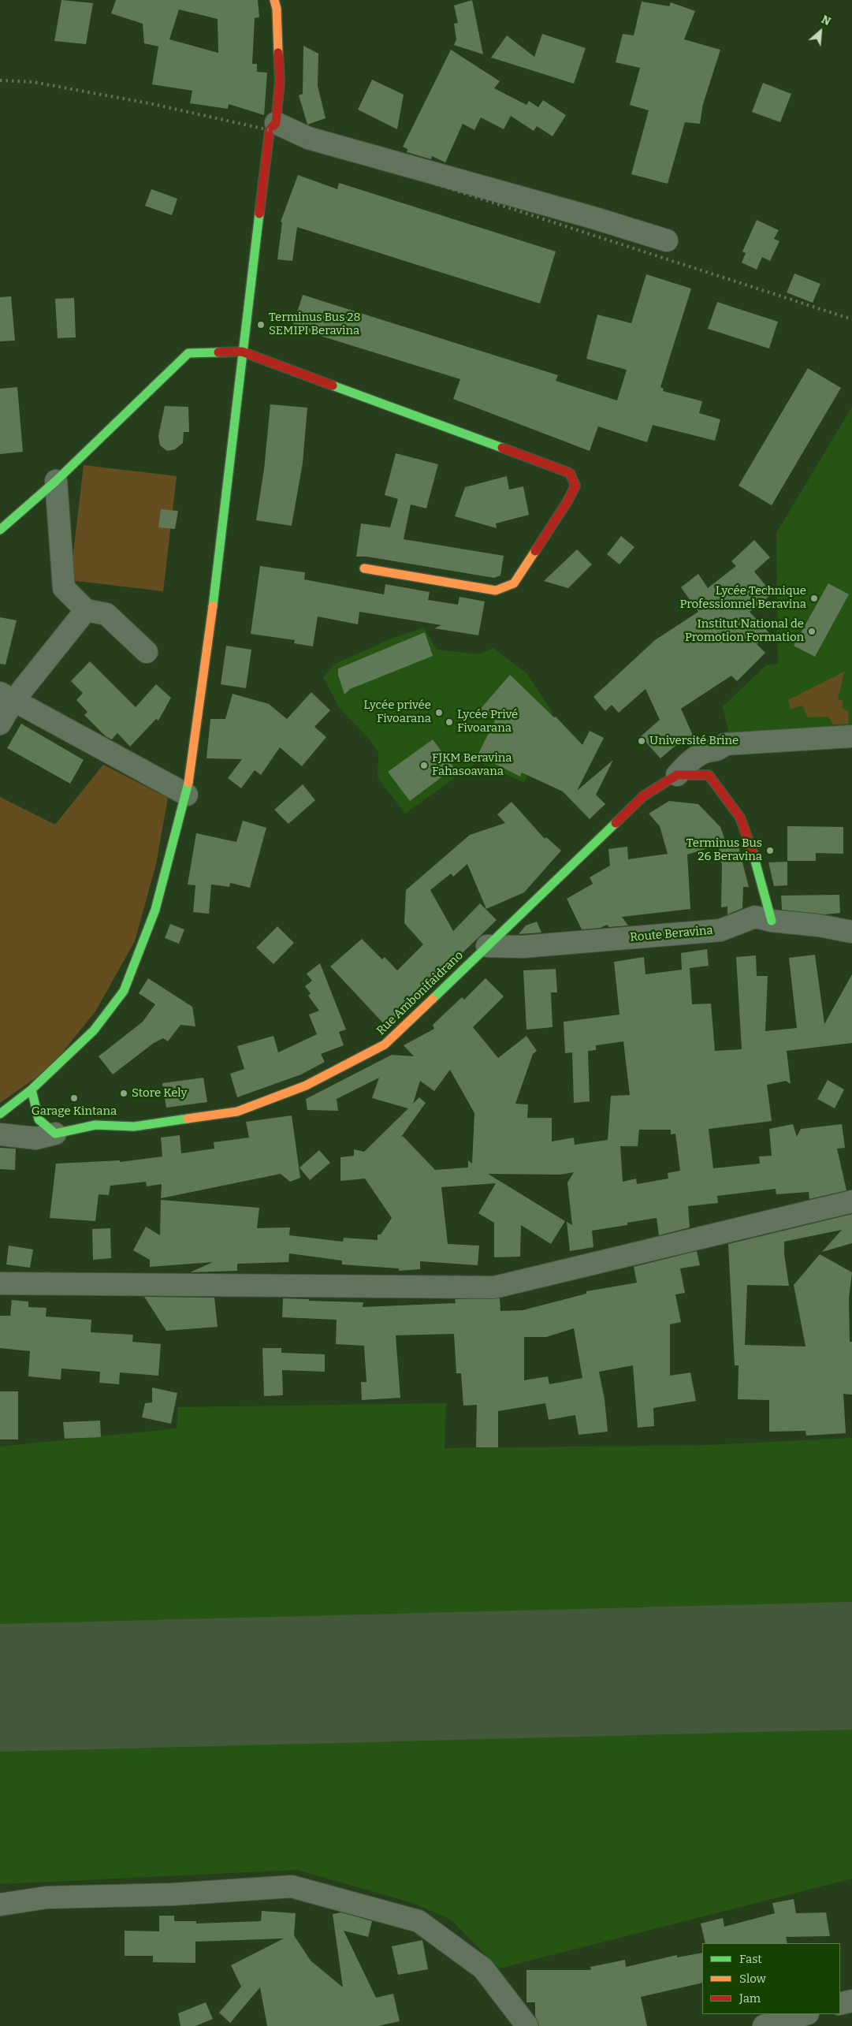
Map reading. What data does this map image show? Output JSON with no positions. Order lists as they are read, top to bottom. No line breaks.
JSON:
{"streets":{"street":["Route Beravina","Rue Ambonifaidrano"]},"crossings":[["Route Beravina","Rue Ambonifaidrano"]],"places":["Terminus Bus 28 SEMIPI Beravina","Lycée Technique Professionnel Beravina","Institut National de Promotion Formation","Lycée privée Fivoarana","Lycée Privé Fivoarana","Université Brine","FJKM Beravina Fahasoavana","Terminus Bus 26 Beravina","Store Kely","Garage Kintana"],"legend":["Fast","Slow","Jam"],"north":"top right"}
